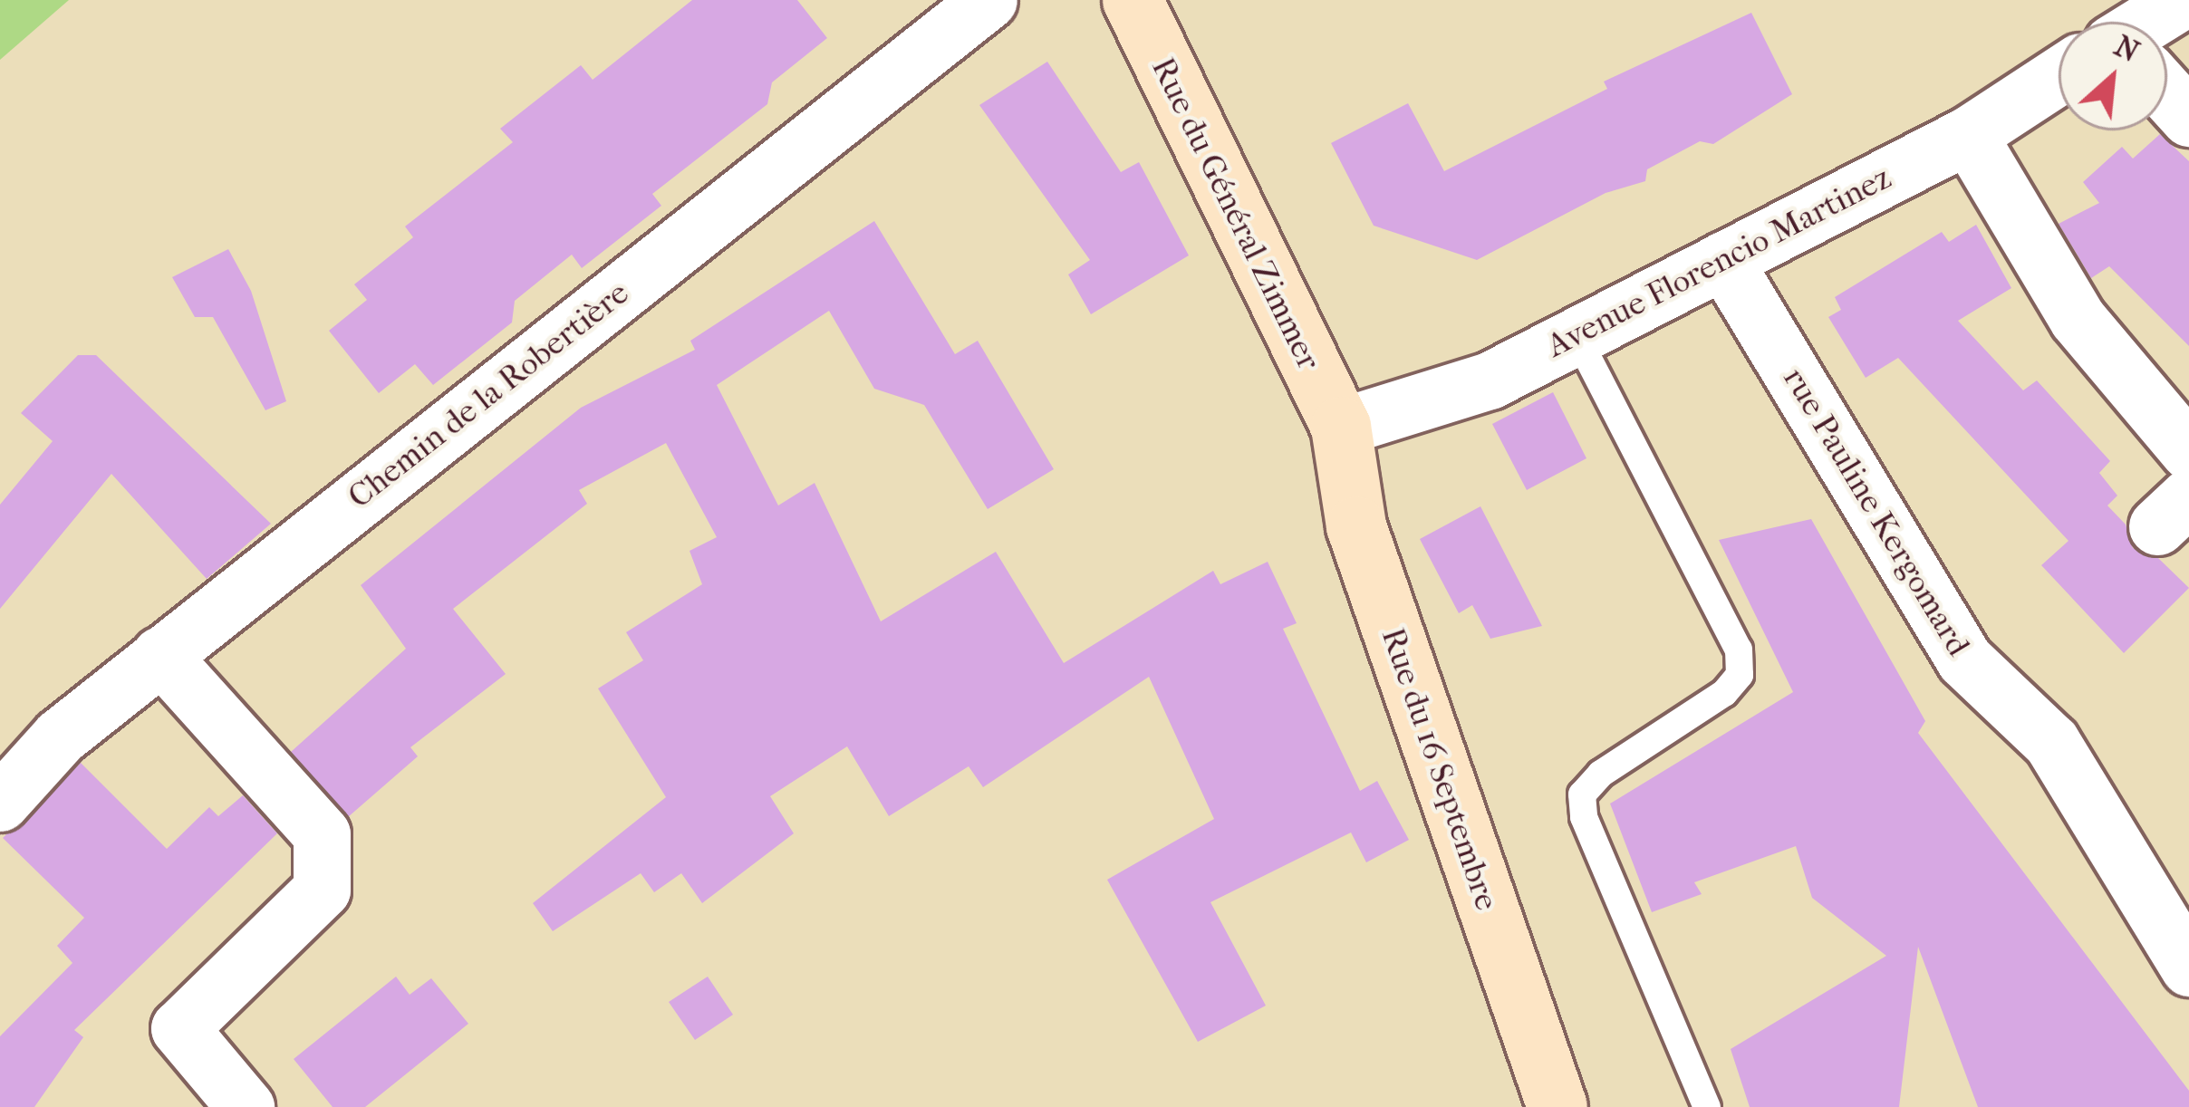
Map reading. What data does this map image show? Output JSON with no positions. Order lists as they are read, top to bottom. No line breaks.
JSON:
{"streets":{"street":["Rue du Général Zimmer","Avenue Florencio Martinez","Chemin de la Robertière","rue Pauline Kergomard","Rue du 16 Septembre"]},"crossings":[["Rue du Général Zimmer","Avenue Florencio Martinez"],["Rue du Général Zimmer","Rue du 16 Septembre"],["Avenue Florencio Martinez","rue Pauline Kergomard"],["Avenue Florencio Martinez","Rue du 16 Septembre"]],"north":"top right"}
